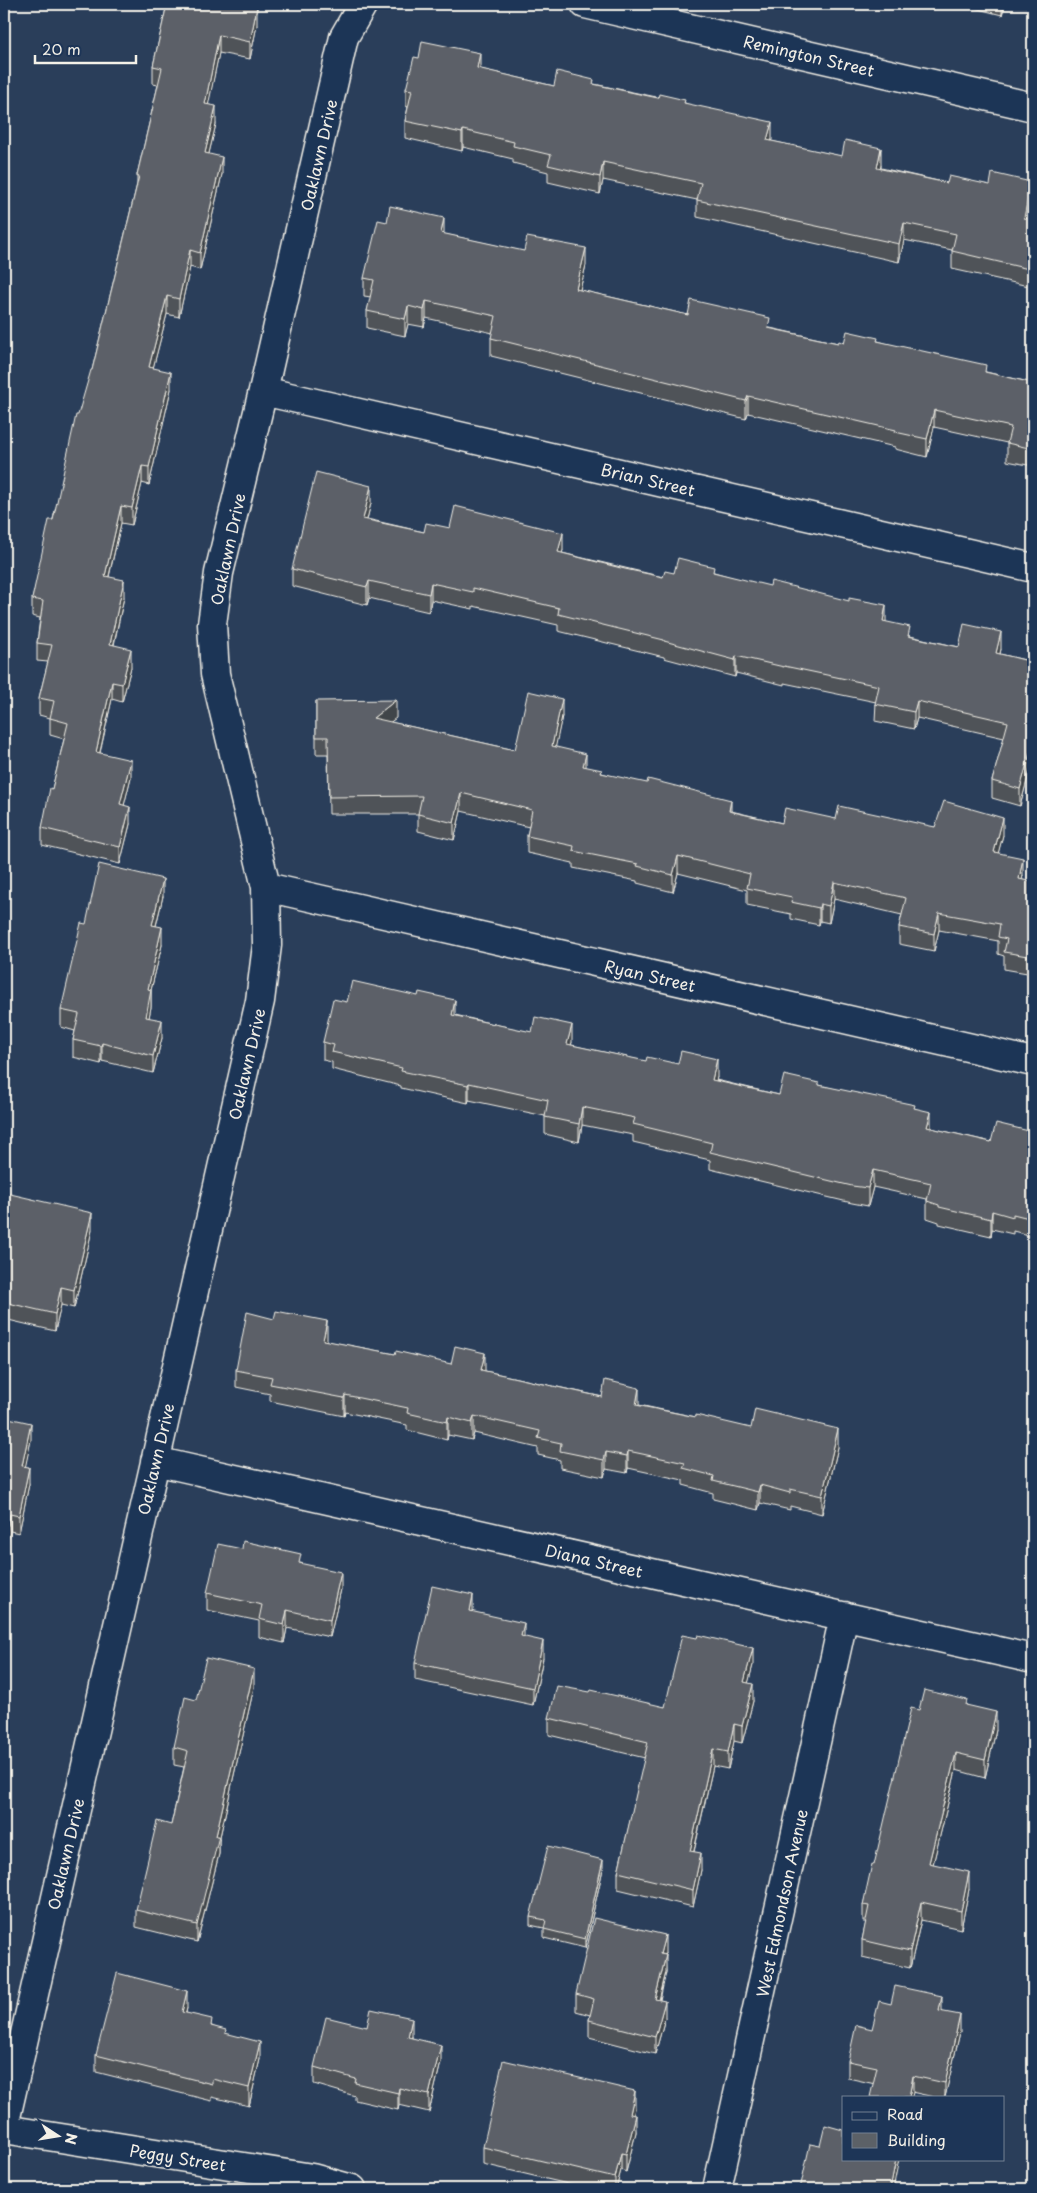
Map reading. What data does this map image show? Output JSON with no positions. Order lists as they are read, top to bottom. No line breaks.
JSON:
{"streets":{"street":["Remington Street","Oaklawn Drive","Brian Street","Ryan Street","Diana Street","West Edmondson Avenue","Peggy Street"]},"crossings":[["Oaklawn Drive","Brian Street"],["Oaklawn Drive","Ryan Street"],["Oaklawn Drive","Diana Street"],["Oaklawn Drive","Peggy Street"],["Diana Street","West Edmondson Avenue"]],"legend":["Road","Building"],"scale_bar":"20 m","north":"right"}
